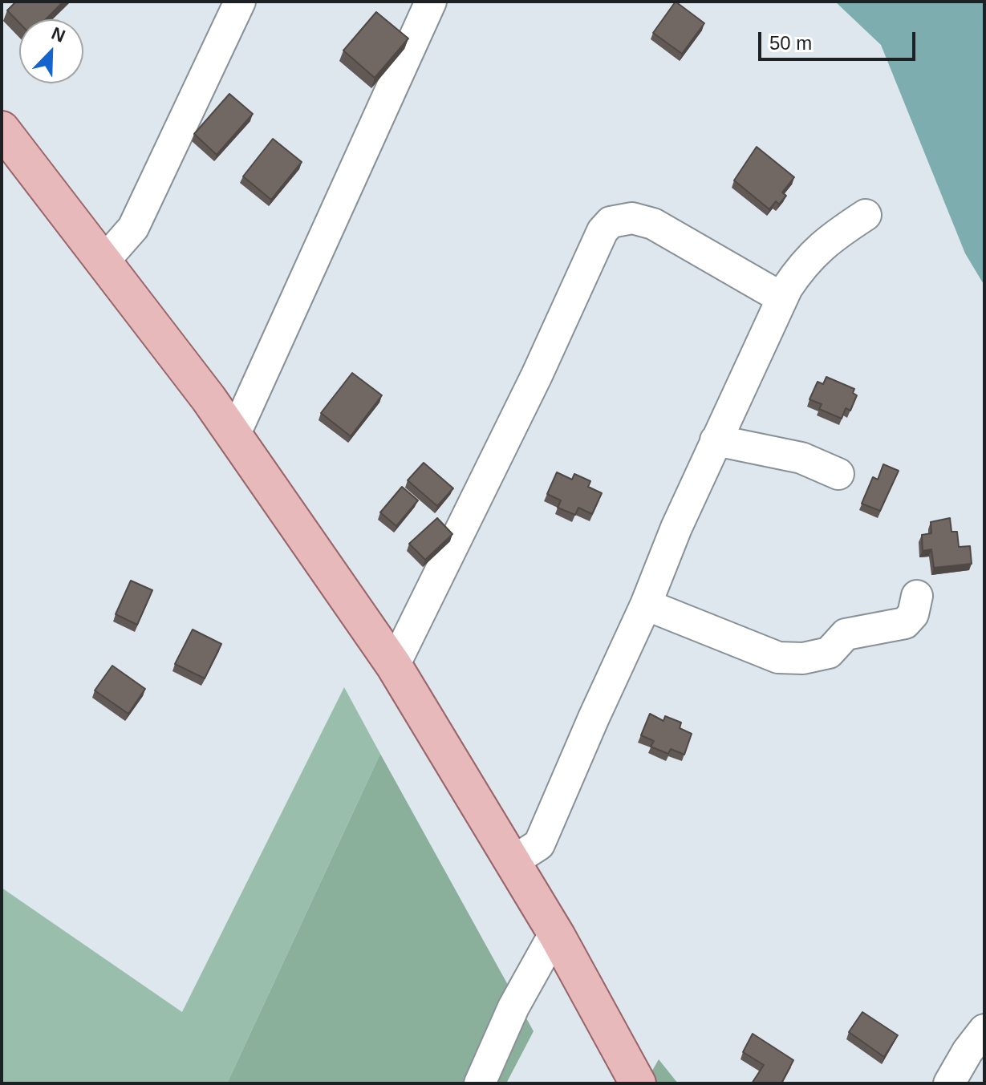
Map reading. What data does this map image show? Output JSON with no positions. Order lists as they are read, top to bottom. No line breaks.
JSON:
{"scale_bar":"50 m","north":"top right"}
